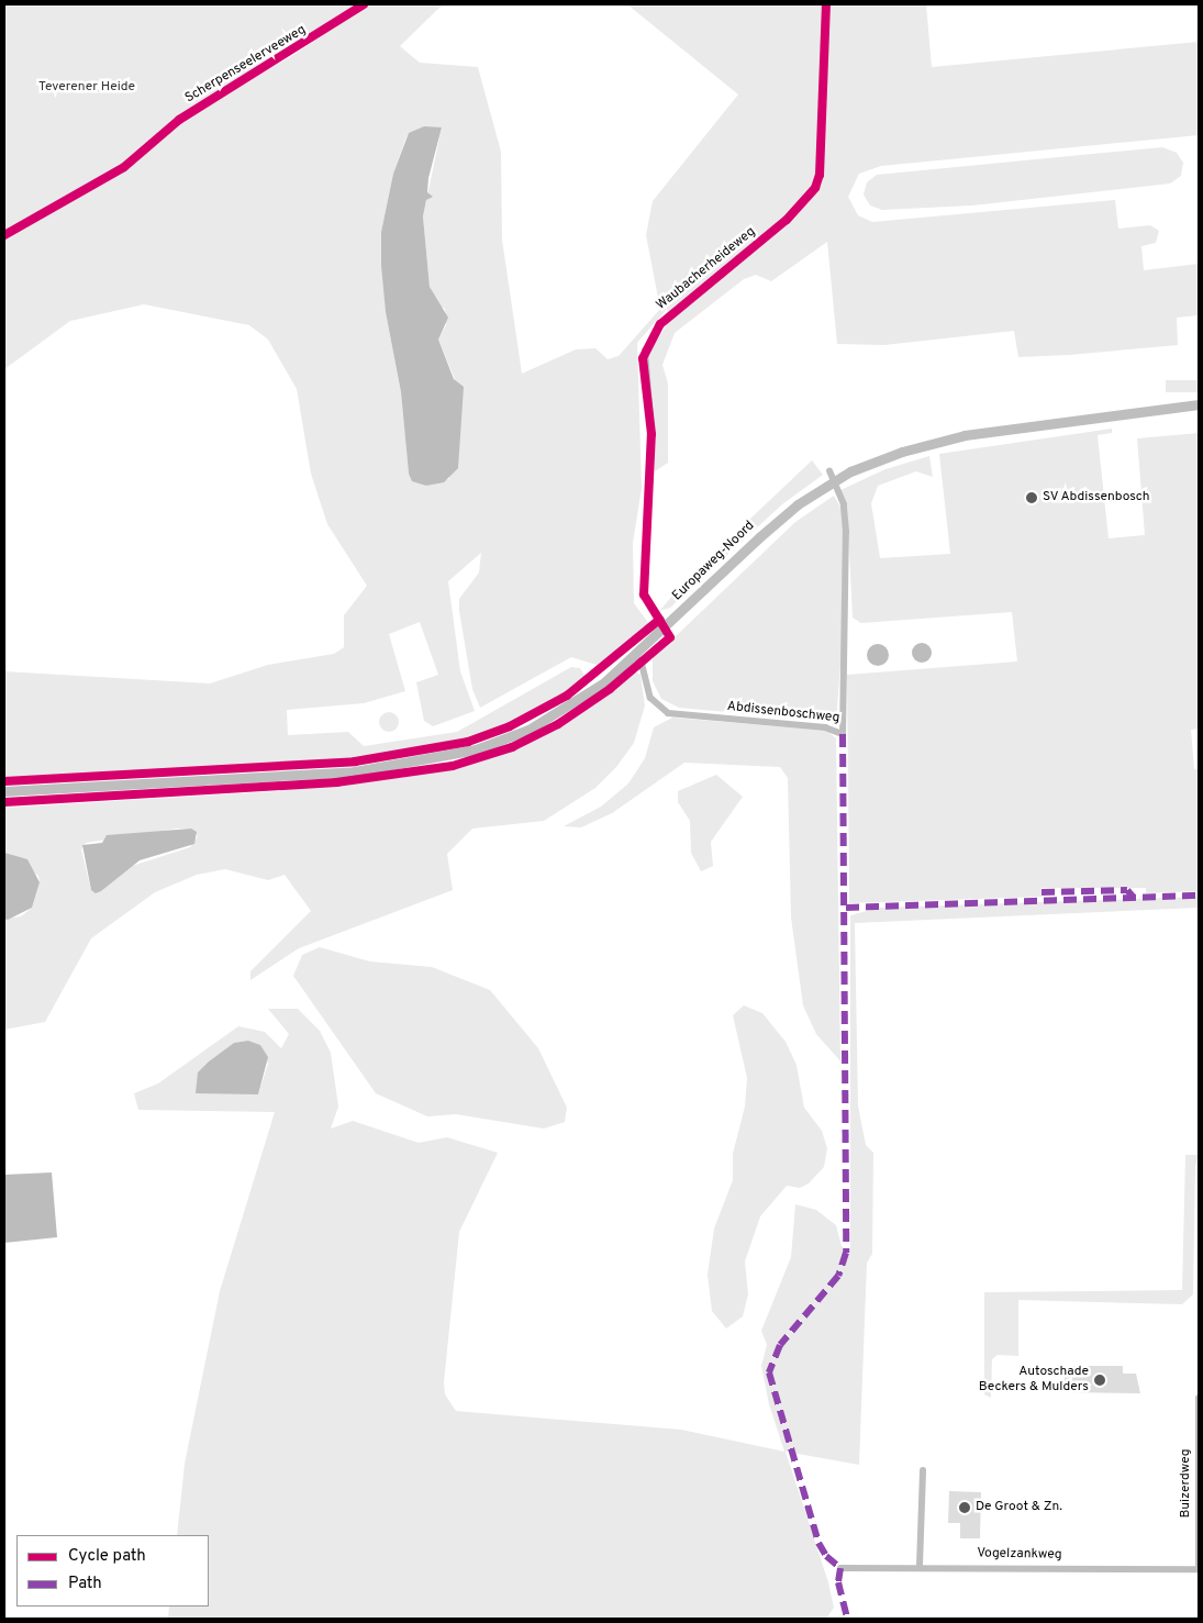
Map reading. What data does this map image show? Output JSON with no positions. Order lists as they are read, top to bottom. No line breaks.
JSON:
{"streets":{"street":["Waubacherheideweg","Europaweg-Noord","Abdissenboschweg","Buizerdweg","Vogelzankweg"],"cycle path":["Scherpenseelerveeweg"]},"crossings":[["Waubacherheideweg","Europaweg-Noord"],["Europaweg-Noord","Abdissenboschweg"],["Buizerdweg","Vogelzankweg"]],"parks":["Teverener Heide"],"places":["SV Abdissenbosch","Autoschade Beckers & Mulders","De Groot & Zn."],"legend":["Cycle path","Path"]}
